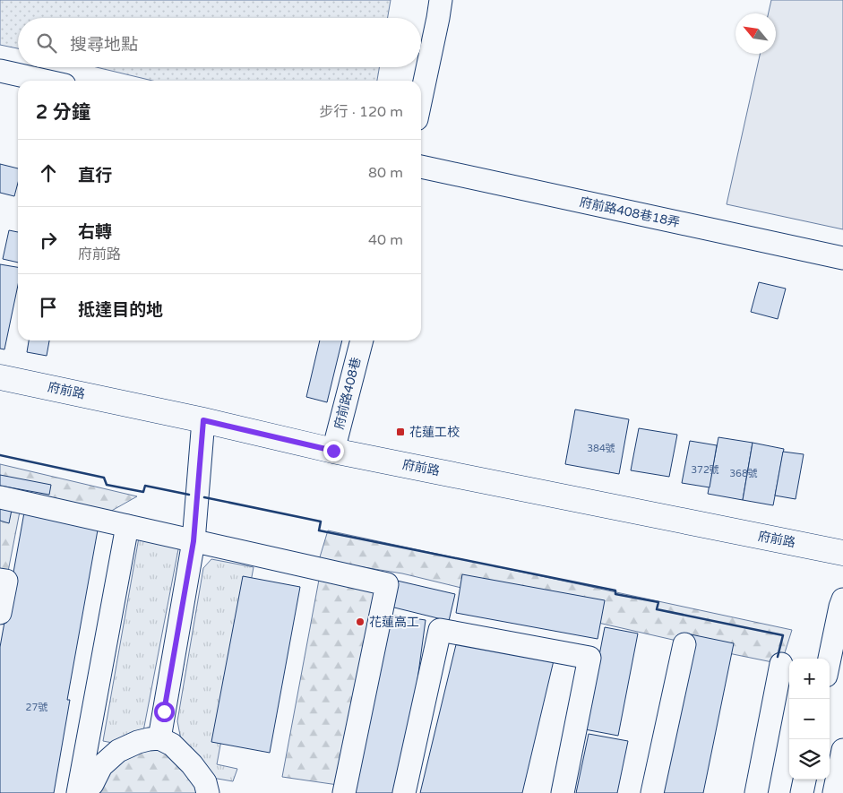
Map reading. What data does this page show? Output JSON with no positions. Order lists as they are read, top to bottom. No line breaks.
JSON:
{"streets":{"main road":["府前路"],"street":["府前路408巷18弄","府前路408巷"]},"crossings":[["府前路","府前路408巷"]],"places":{"transit":["花蓮工校"],"other":["花蓮高工"]},"house_numbers":["384號","372號","368號","27號"],"north":"top left","page":{"search":"搜尋地點","heading":["2 分鐘","步行 · 120 m"],"list":[["直行","80 m"],["右轉","府前路","40 m"],"抵達目的地"],"map_buttons":["+","−"]}}
